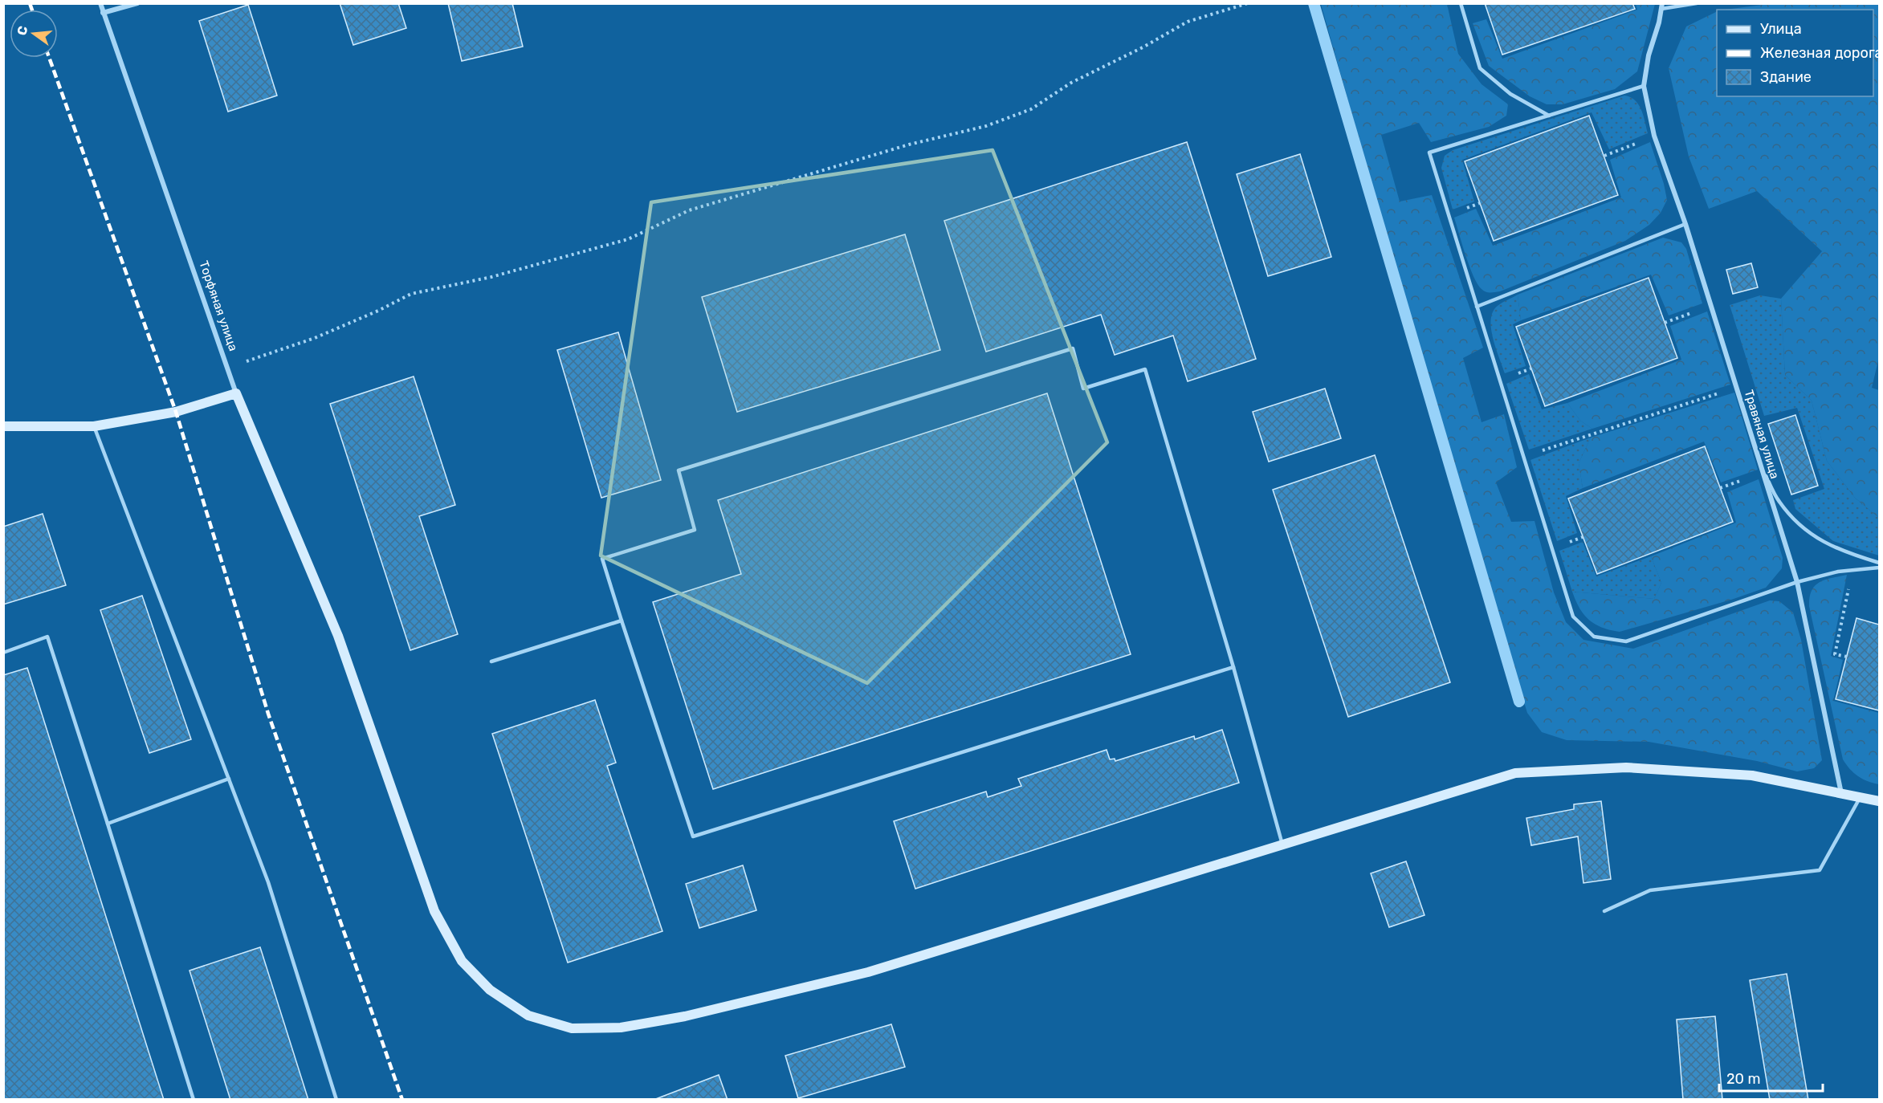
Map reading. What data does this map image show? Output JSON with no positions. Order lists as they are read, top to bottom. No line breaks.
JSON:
{"streets":{"street":["Торфяная улица","Травяная улица"]},"legend":["Улица","Железная дорога","Здание"],"scale_bar":"20 m","north":"left"}
